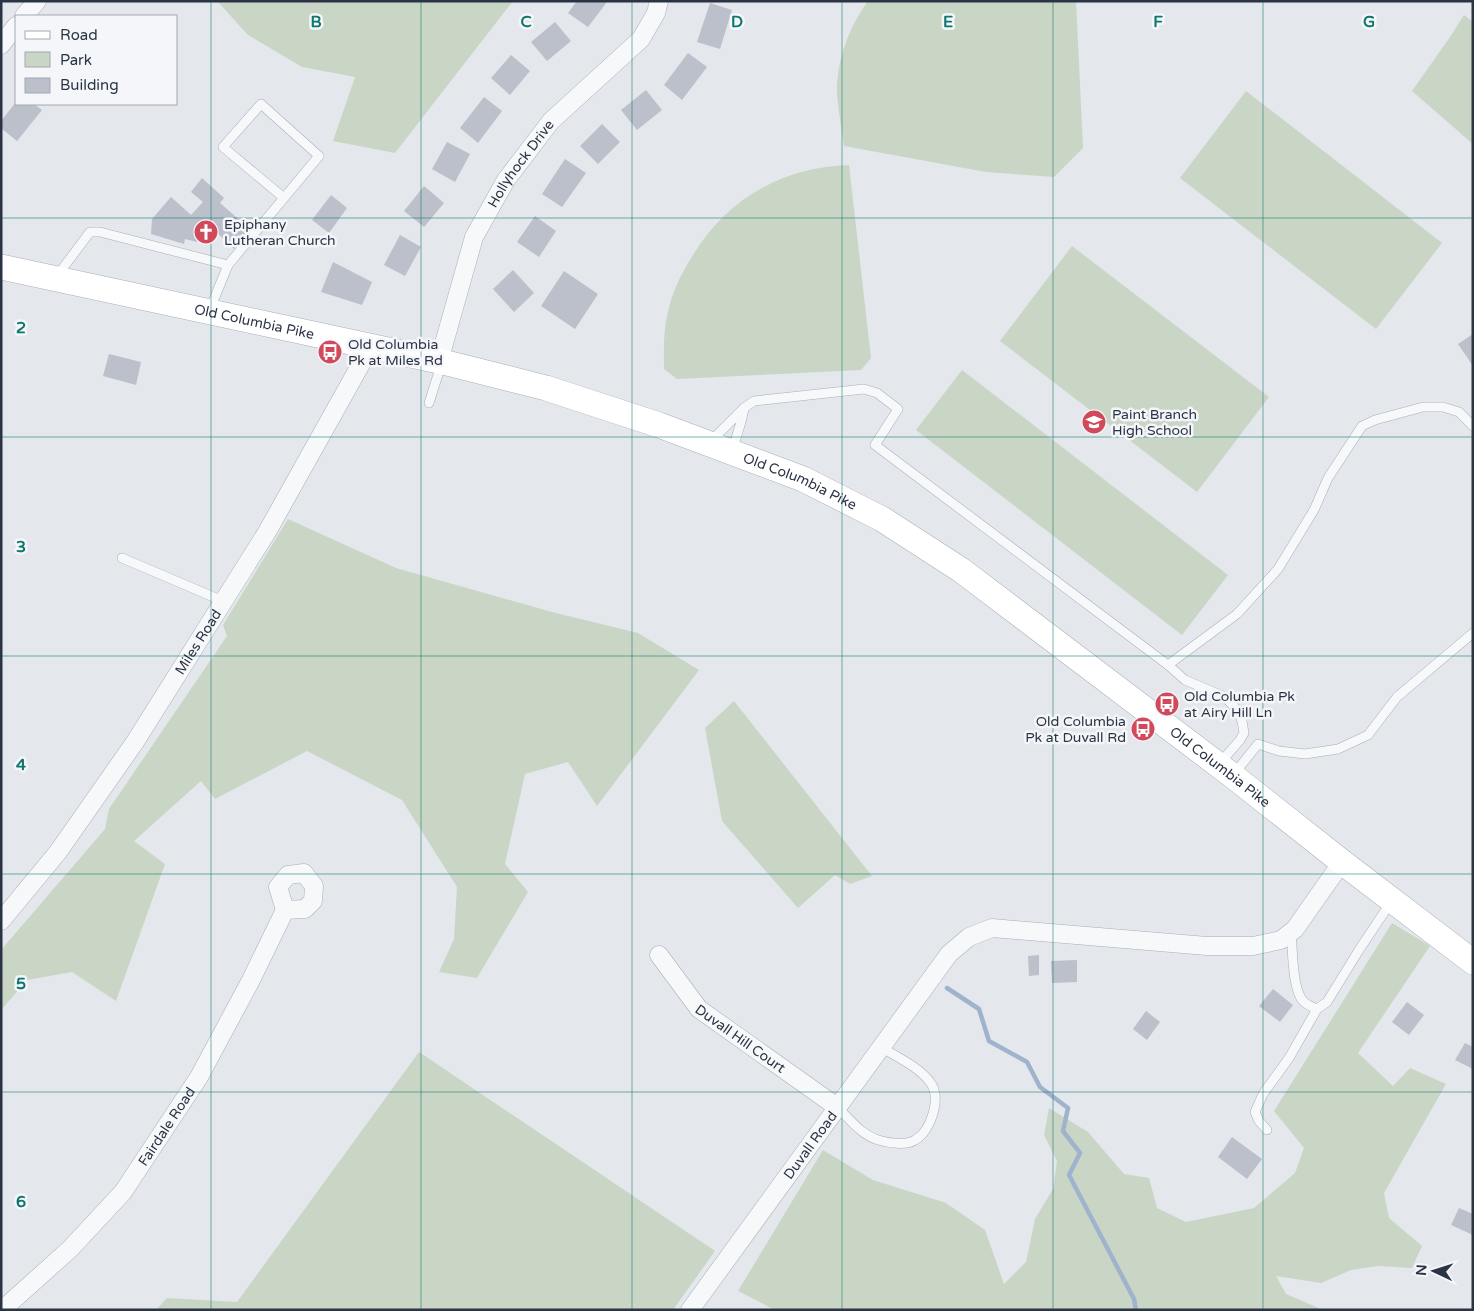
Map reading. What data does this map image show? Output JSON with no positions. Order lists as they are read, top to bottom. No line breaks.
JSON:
{"streets":{"main road":["Old Columbia Pike"],"street":["Hollyhock Drive","Miles Road","Duvall Hill Court","Fairdale Road","Duvall Road"]},"crossings":[["Hollyhock Drive","Old Columbia Pike"],["Old Columbia Pike","Miles Road"],["Duvall Hill Court","Duvall Road"]],"places":{"church":["Epiphany Lutheran Church"],"bus stop":["Old Columbia Pk at Miles Rd","Old Columbia Pk at Airy Hill Ln","Old Columbia Pk at Duvall Rd"],"school or university":["Paint Branch High School"]},"legend":["Road","Park","Building"],"north":"left","grid":{"columns":["B","C","D","E","F","G"],"rows":["2","3","4","5","6"]}}
